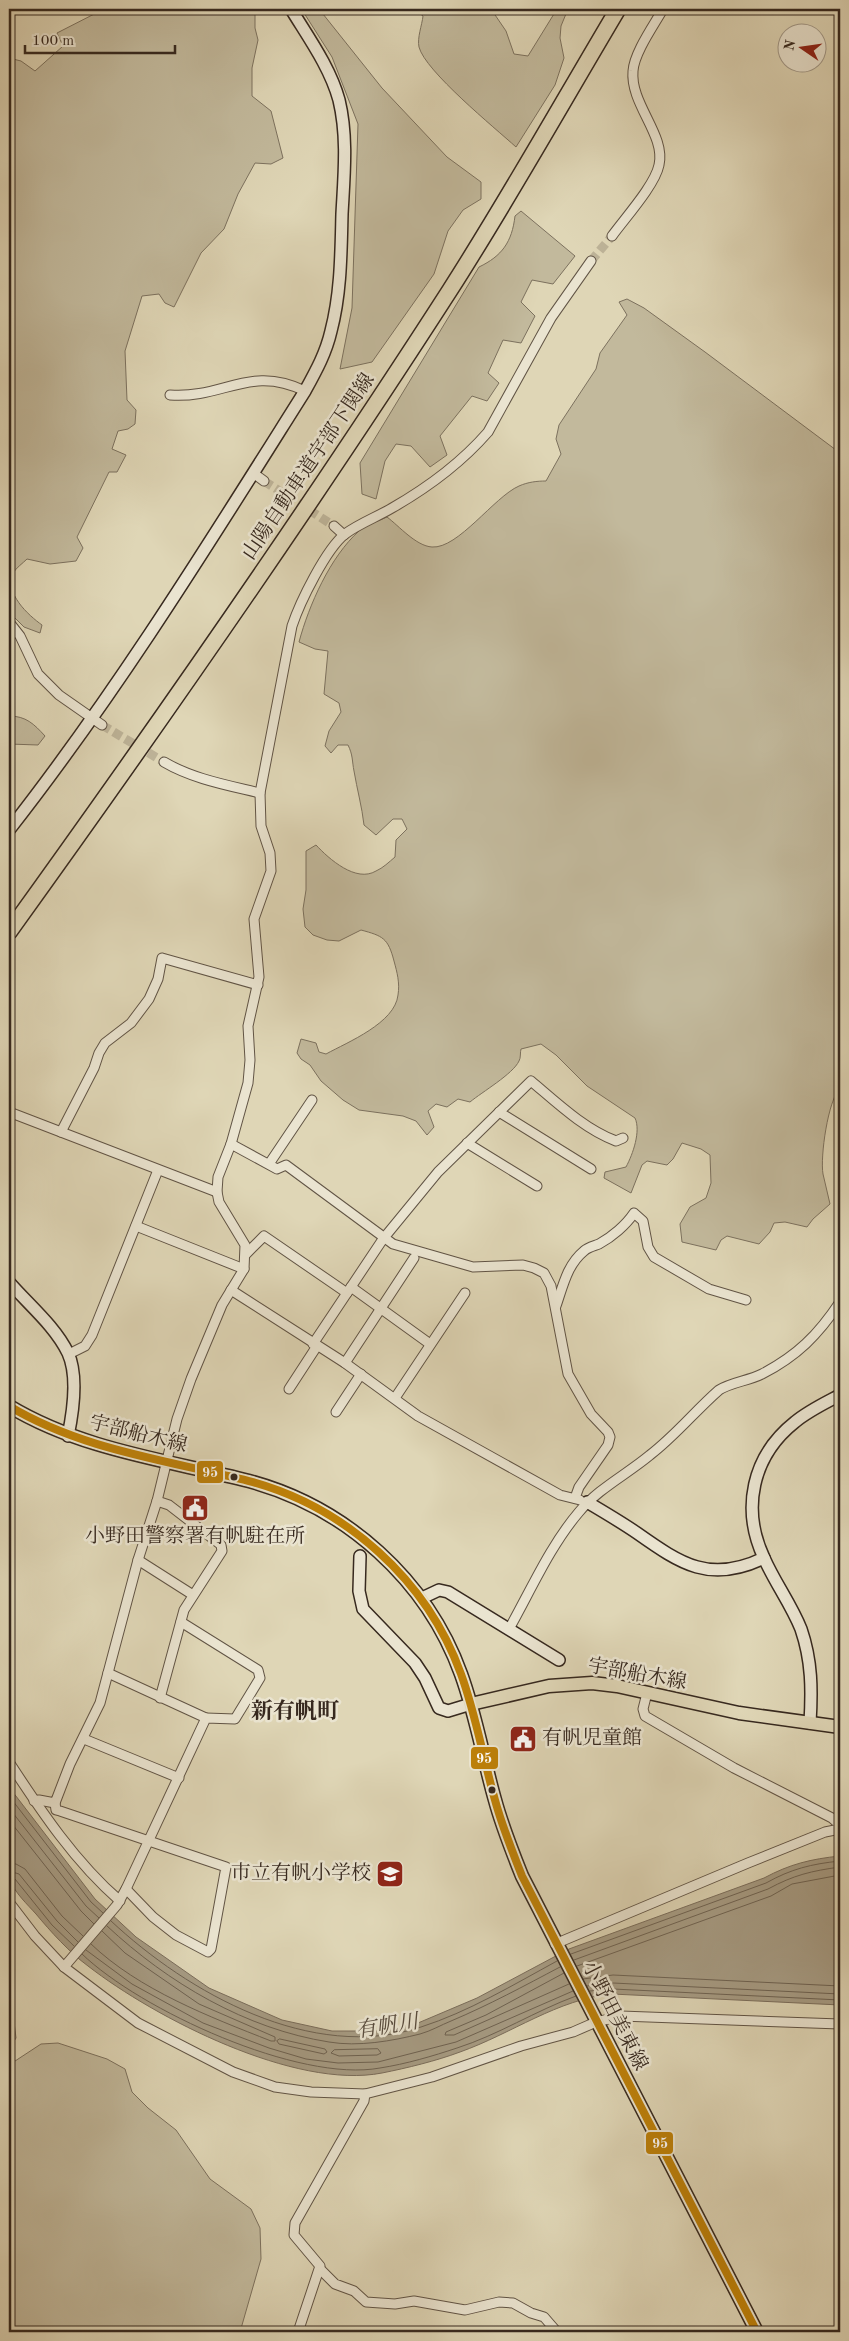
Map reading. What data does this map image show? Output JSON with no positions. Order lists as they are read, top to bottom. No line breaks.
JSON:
{"streets":{"highway":["山陽自動車道宇部下関線"],"main road":["宇部船木線","小野田美東線"]},"crossings":[["宇部船木線","小野田美東線"]],"districts":["新有帆町"],"water":["有帆川"],"places":{"public building":["小野田警察署有帆駐在所","有帆児童館"],"school or university":["市立有帆小学校"]},"lines":["transit line 95"],"scale_bar":"100 m","north":"left"}
